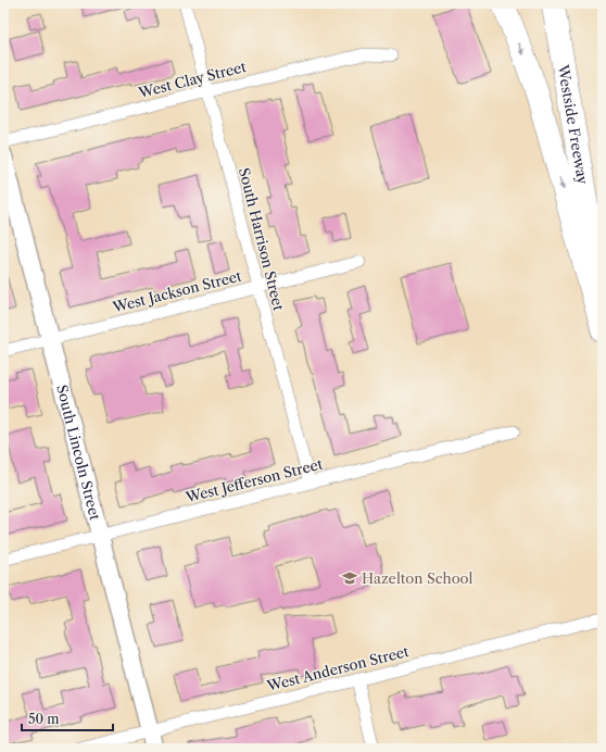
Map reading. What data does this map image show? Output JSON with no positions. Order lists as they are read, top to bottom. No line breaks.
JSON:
{"streets":{"highway":["Westside Freeway"],"street":["West Clay Street","South Harrison Street","West Jackson Street","South Lincoln Street","West Jefferson Street","West Anderson Street"]},"crossings":[["West Clay Street","South Harrison Street"],["South Harrison Street","West Jackson Street"],["South Harrison Street","West Jefferson Street"],["West Jackson Street","South Lincoln Street"],["South Lincoln Street","West Jefferson Street"],["South Lincoln Street","West Anderson Street"]],"places":{"school or university":["Hazelton School"]},"scale_bar":"50 m"}
